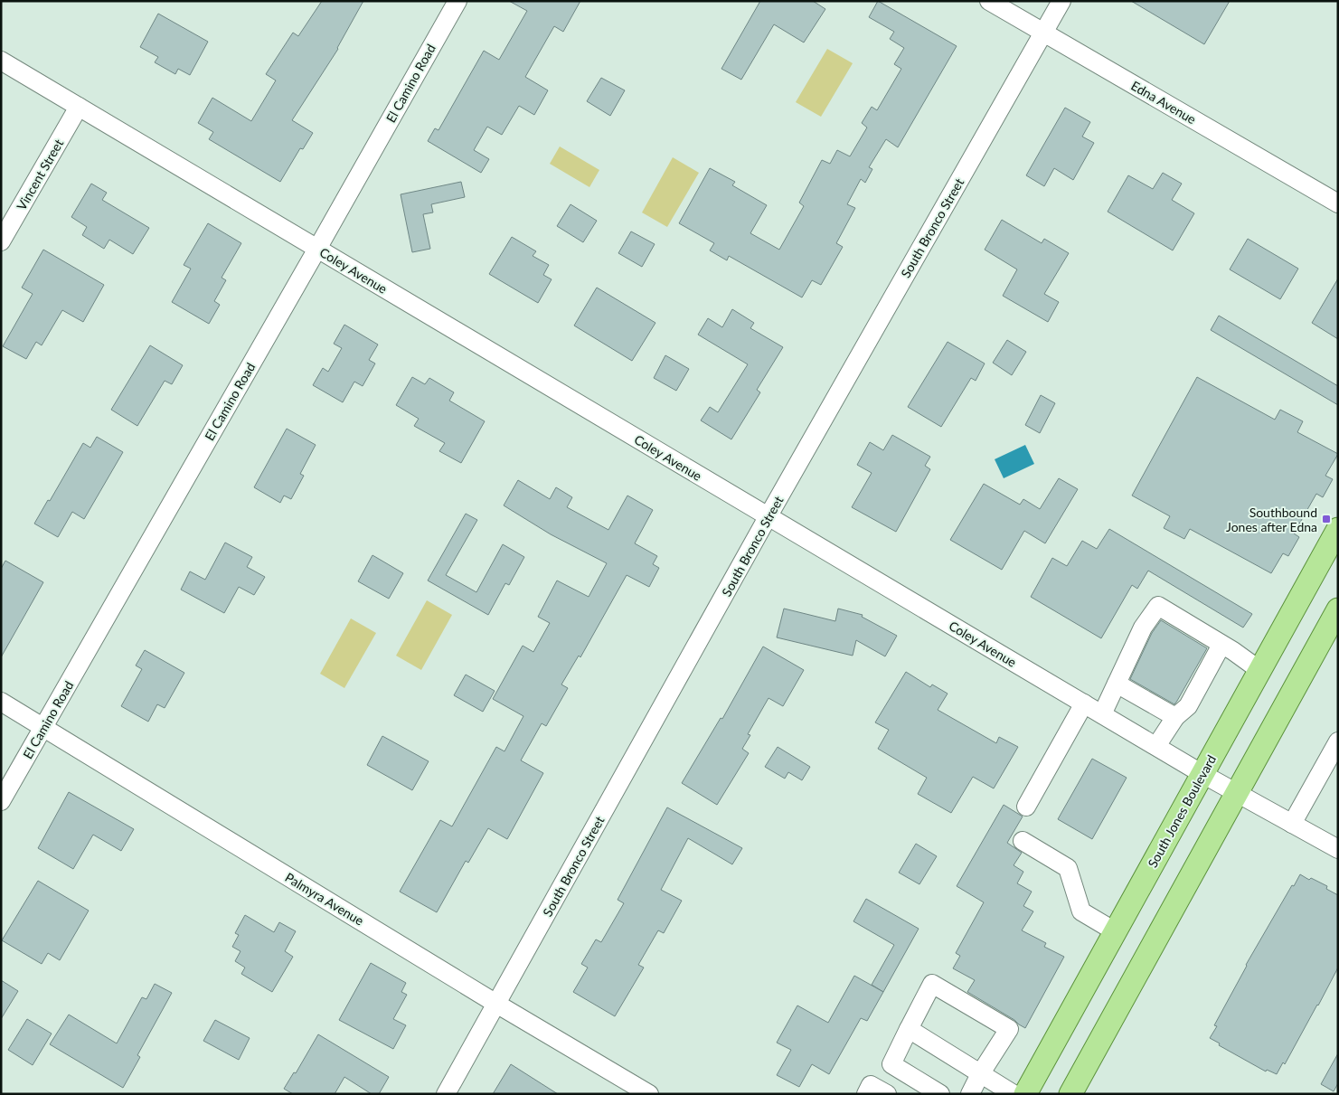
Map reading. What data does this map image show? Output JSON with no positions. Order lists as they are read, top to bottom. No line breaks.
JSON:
{"streets":{"main road":["South Jones Boulevard"],"street":["El Camino Road","Edna Avenue","Vincent Street","South Bronco Street","Coley Avenue","Palmyra Avenue"]},"crossings":[["El Camino Road","Coley Avenue"],["El Camino Road","Palmyra Avenue"],["Edna Avenue","South Bronco Street"],["Vincent Street","Coley Avenue"],["South Bronco Street","Coley Avenue"],["South Bronco Street","Palmyra Avenue"],["Coley Avenue","South Jones Boulevard"]],"places":{"transit":["Southbound Jones after Edna"]}}
